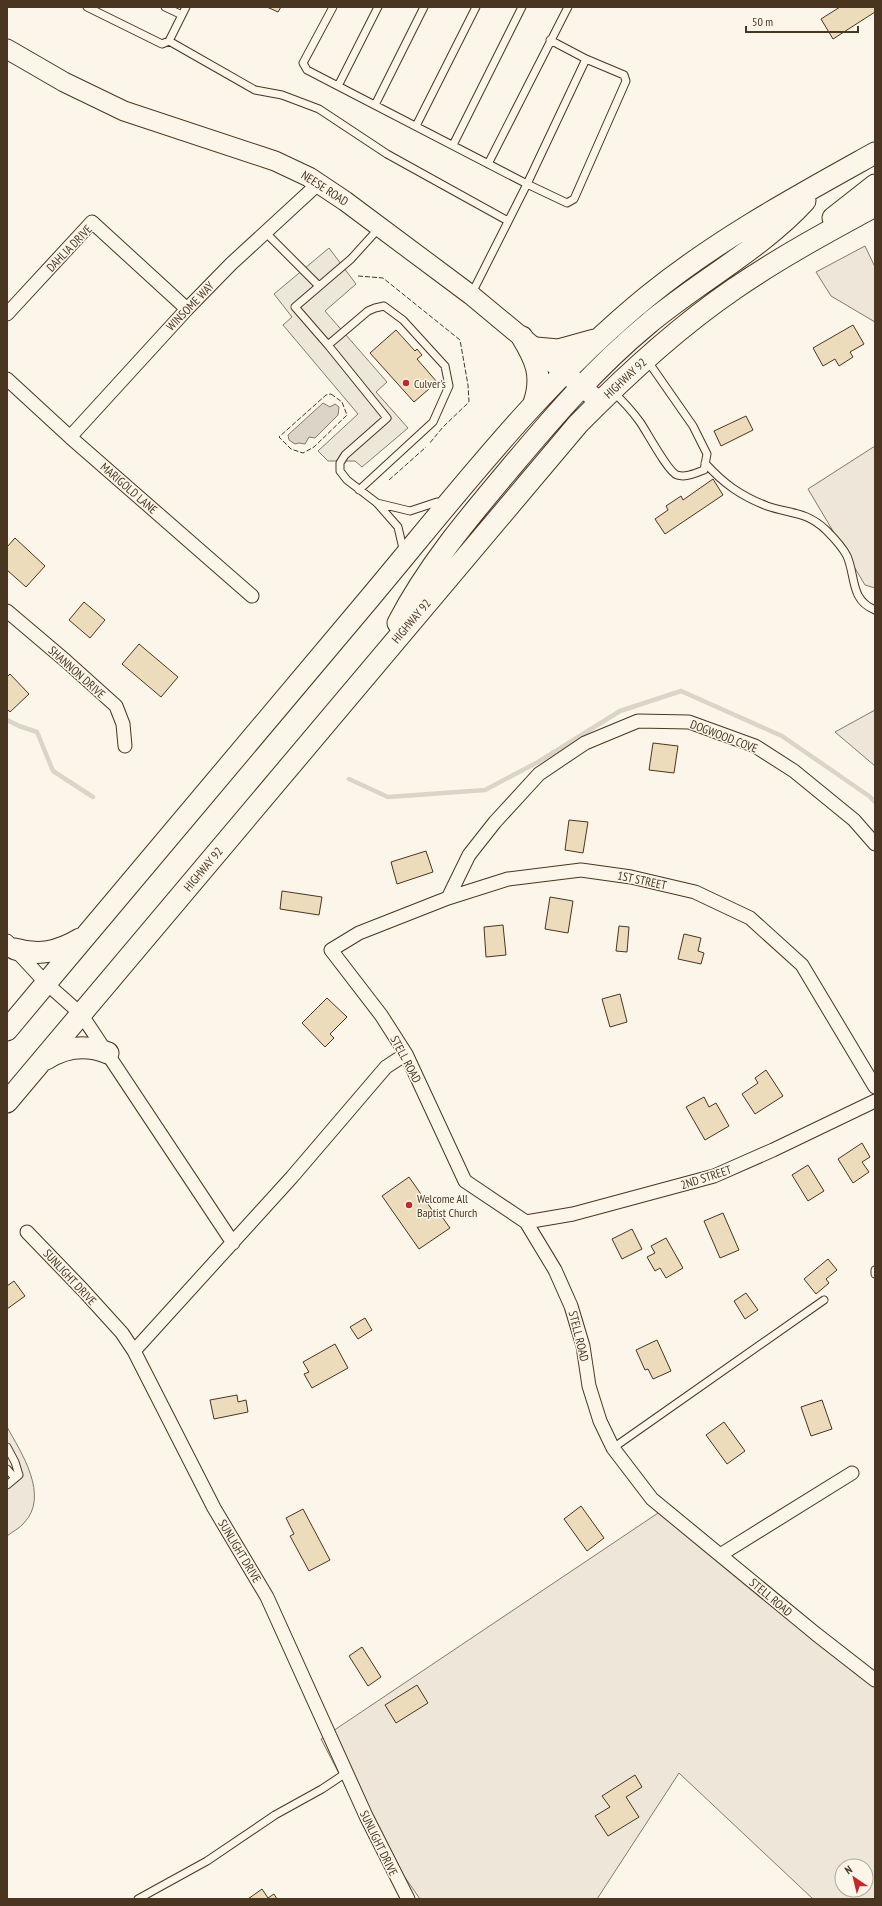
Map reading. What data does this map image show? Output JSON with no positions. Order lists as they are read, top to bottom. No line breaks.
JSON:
{"streets":{"main road":["HIGHWAY 92"],"street":["NEESE ROAD","DAHLIA DRIVE","WINSOME WAY","MARIGOLD LANE","SHANNON DRIVE","DOGWOOD COVE","1ST STREET","STELL ROAD","2ND STREET","SUNLIGHT DRIVE"]},"crossings":[["NEESE ROAD","WINSOME WAY"],["NEESE ROAD","HIGHWAY 92"],["DAHLIA DRIVE","WINSOME WAY"],["WINSOME WAY","MARIGOLD LANE"],["DOGWOOD COVE","1ST STREET"],["1ST STREET","STELL ROAD"],["STELL ROAD","2ND STREET"]],"places":["Culver's","Welcome All Baptist Church"],"scale_bar":"50 m","north":"top left"}
